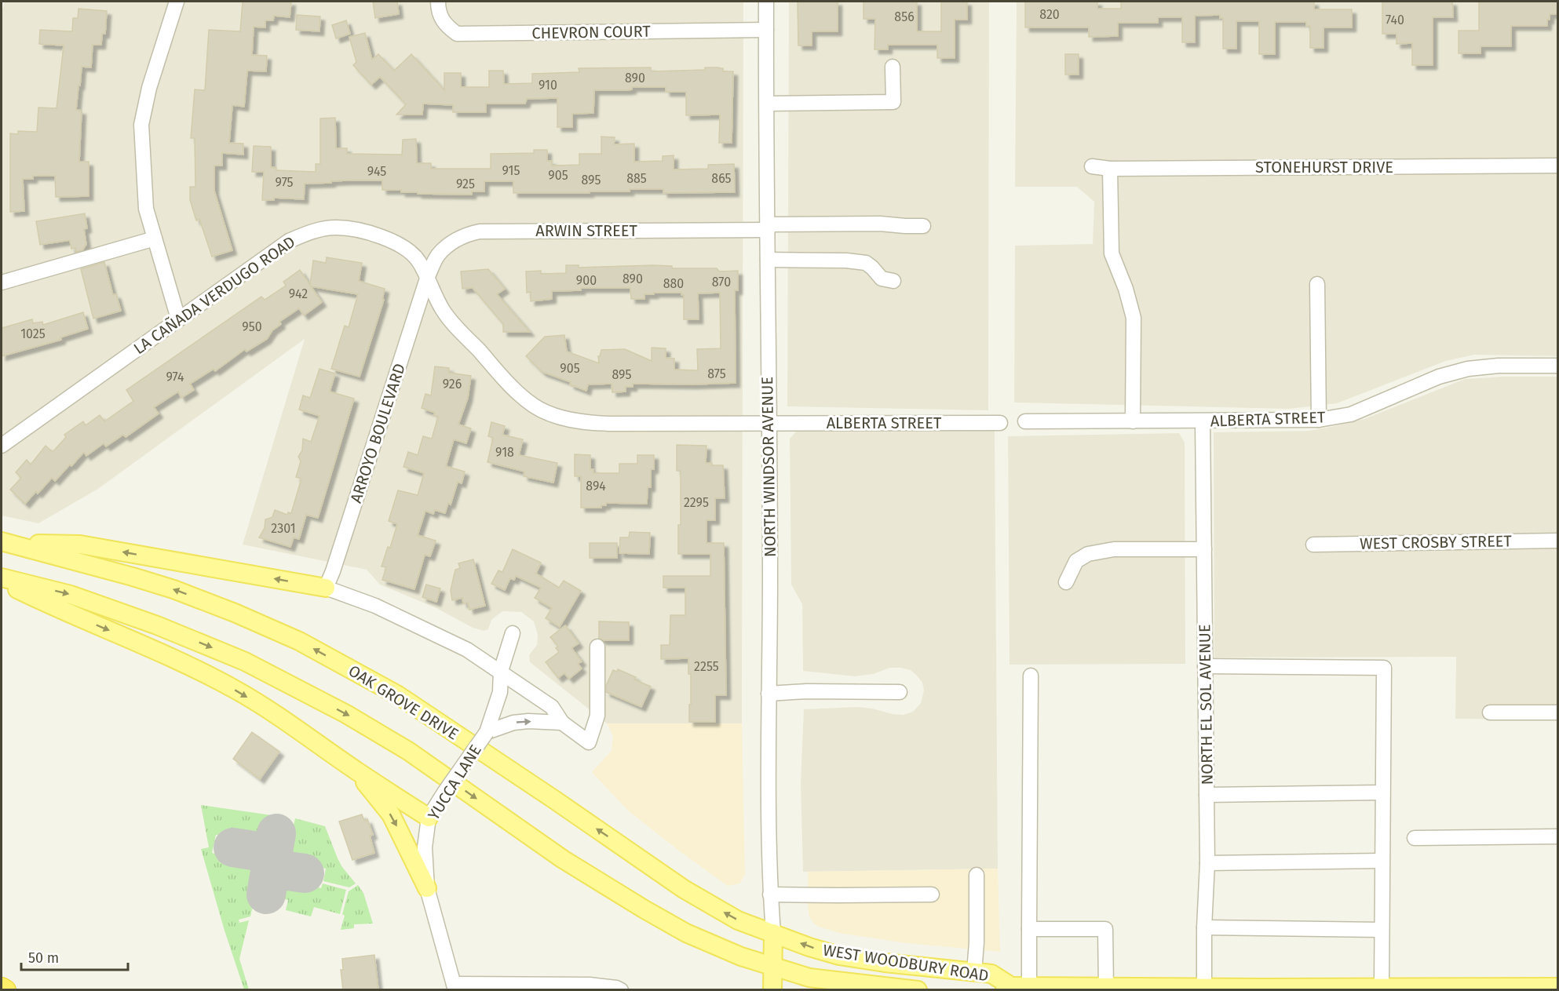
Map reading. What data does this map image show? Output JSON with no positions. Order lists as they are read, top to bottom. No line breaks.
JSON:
{"streets":{"main road":["OAK GROVE DRIVE","WEST WOODBURY ROAD"],"street":["CHEVRON COURT","STONEHURST DRIVE","ARWIN STREET","LA CAÑADA VERDUGO ROAD","ALBERTA STREET","ARROYO BOULEVARD","NORTH WINDSOR AVENUE","WEST CROSBY STREET","NORTH EL SOL AVENUE","YUCCA LANE"]},"crossings":[["CHEVRON COURT","NORTH WINDSOR AVENUE"],["ARWIN STREET","LA CAÑADA VERDUGO ROAD"],["ARWIN STREET","ARROYO BOULEVARD"],["ARWIN STREET","NORTH WINDSOR AVENUE"],["LA CAÑADA VERDUGO ROAD","ALBERTA STREET"],["LA CAÑADA VERDUGO ROAD","ARROYO BOULEVARD"],["LA CAÑADA VERDUGO ROAD","NORTH WINDSOR AVENUE"],["ALBERTA STREET","NORTH WINDSOR AVENUE"],["ALBERTA STREET","NORTH EL SOL AVENUE"],["NORTH WINDSOR AVENUE","OAK GROVE DRIVE"],["NORTH WINDSOR AVENUE","WEST WOODBURY ROAD"],["OAK GROVE DRIVE","WEST WOODBURY ROAD"],["NORTH EL SOL AVENUE","WEST WOODBURY ROAD"]],"house_numbers":["820","856","740","890","910","915","945","905","885","865","895","975","925","890","900","870","880","942","950","1025","905","875","895","974","926","918","894","2295","2301","2255"],"scale_bar":"50 m"}
